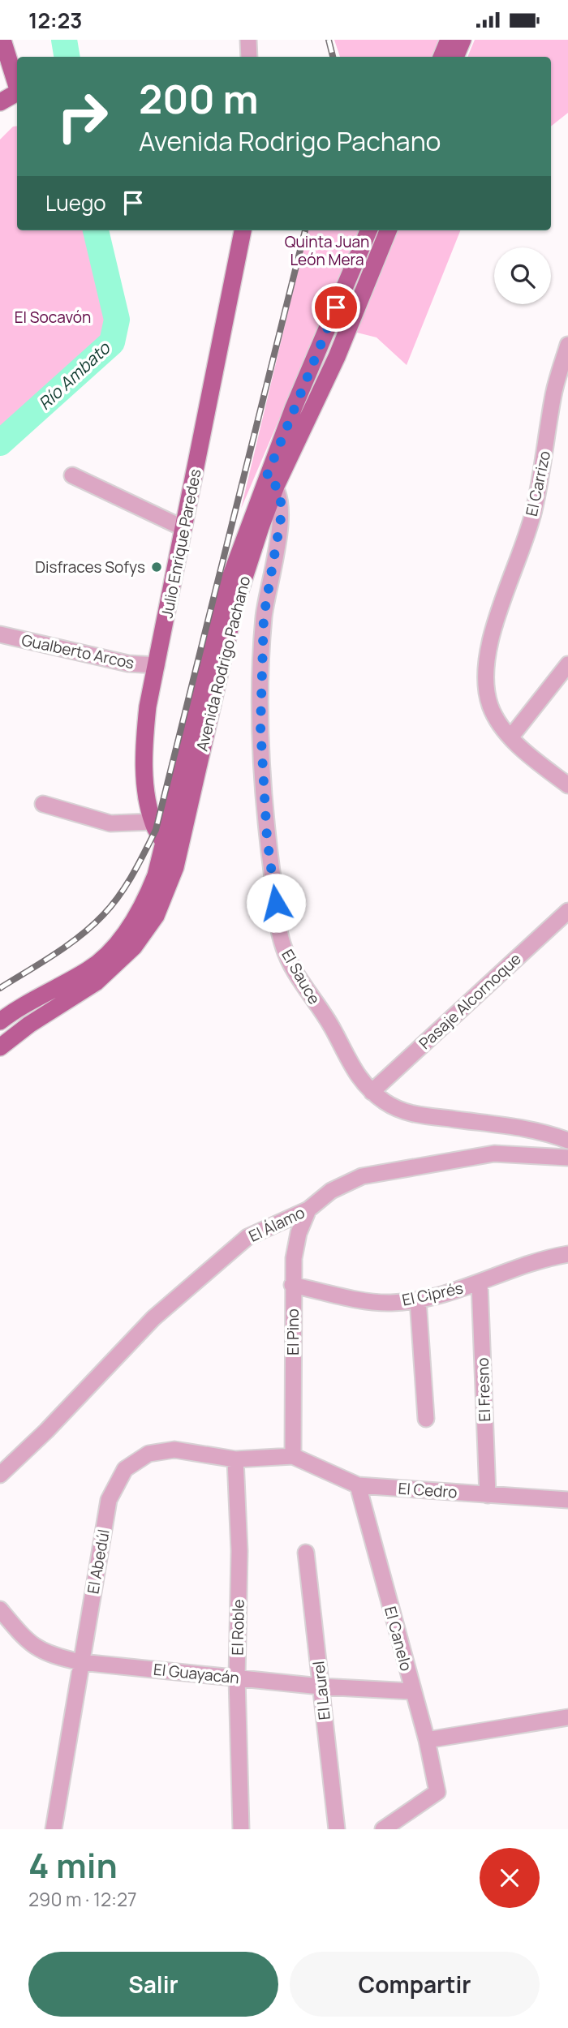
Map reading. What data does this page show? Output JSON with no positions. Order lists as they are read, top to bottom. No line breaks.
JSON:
{"streets":{"main road":["Julio Enrique Paredes","Avenida Rodrigo Pachano"],"street":["El Carrizo","Gualberto Arcos","El Sauce","Pasaje Alcornoque","El Álamo","El Ciprés","El Pino","El Fresno","El Cedro","El Abedúl","El Roble","El Canelo","El Guayacán","El Laurel"]},"crossings":[["Julio Enrique Paredes","Gualberto Arcos"],["Julio Enrique Paredes","Avenida Rodrigo Pachano"],["Avenida Rodrigo Pachano","El Sauce"],["El Sauce","Pasaje Alcornoque"],["El Álamo","El Pino"],["El Ciprés","El Pino"],["El Ciprés","El Fresno"],["El Pino","El Cedro"],["El Pino","El Abedúl"],["El Fresno","El Cedro"],["El Cedro","El Abedúl"],["El Cedro","El Canelo"],["El Abedúl","El Roble"],["El Abedúl","El Guayacán"],["El Roble","El Guayacán"],["El Canelo","El Guayacán"],["El Guayacán","El Laurel"]],"water":["Río Ambato"],"parks":["Quinta Juan León Mera","El Socavón"],"places":["Disfraces Sofys"],"page":{"status":"12:23","turn":["200 m","Avenida Rodrigo Pachano"],"then":"Luego","heading":["4 min","290 m · 12:27"],"buttons":["Salir","Compartir"]}}
